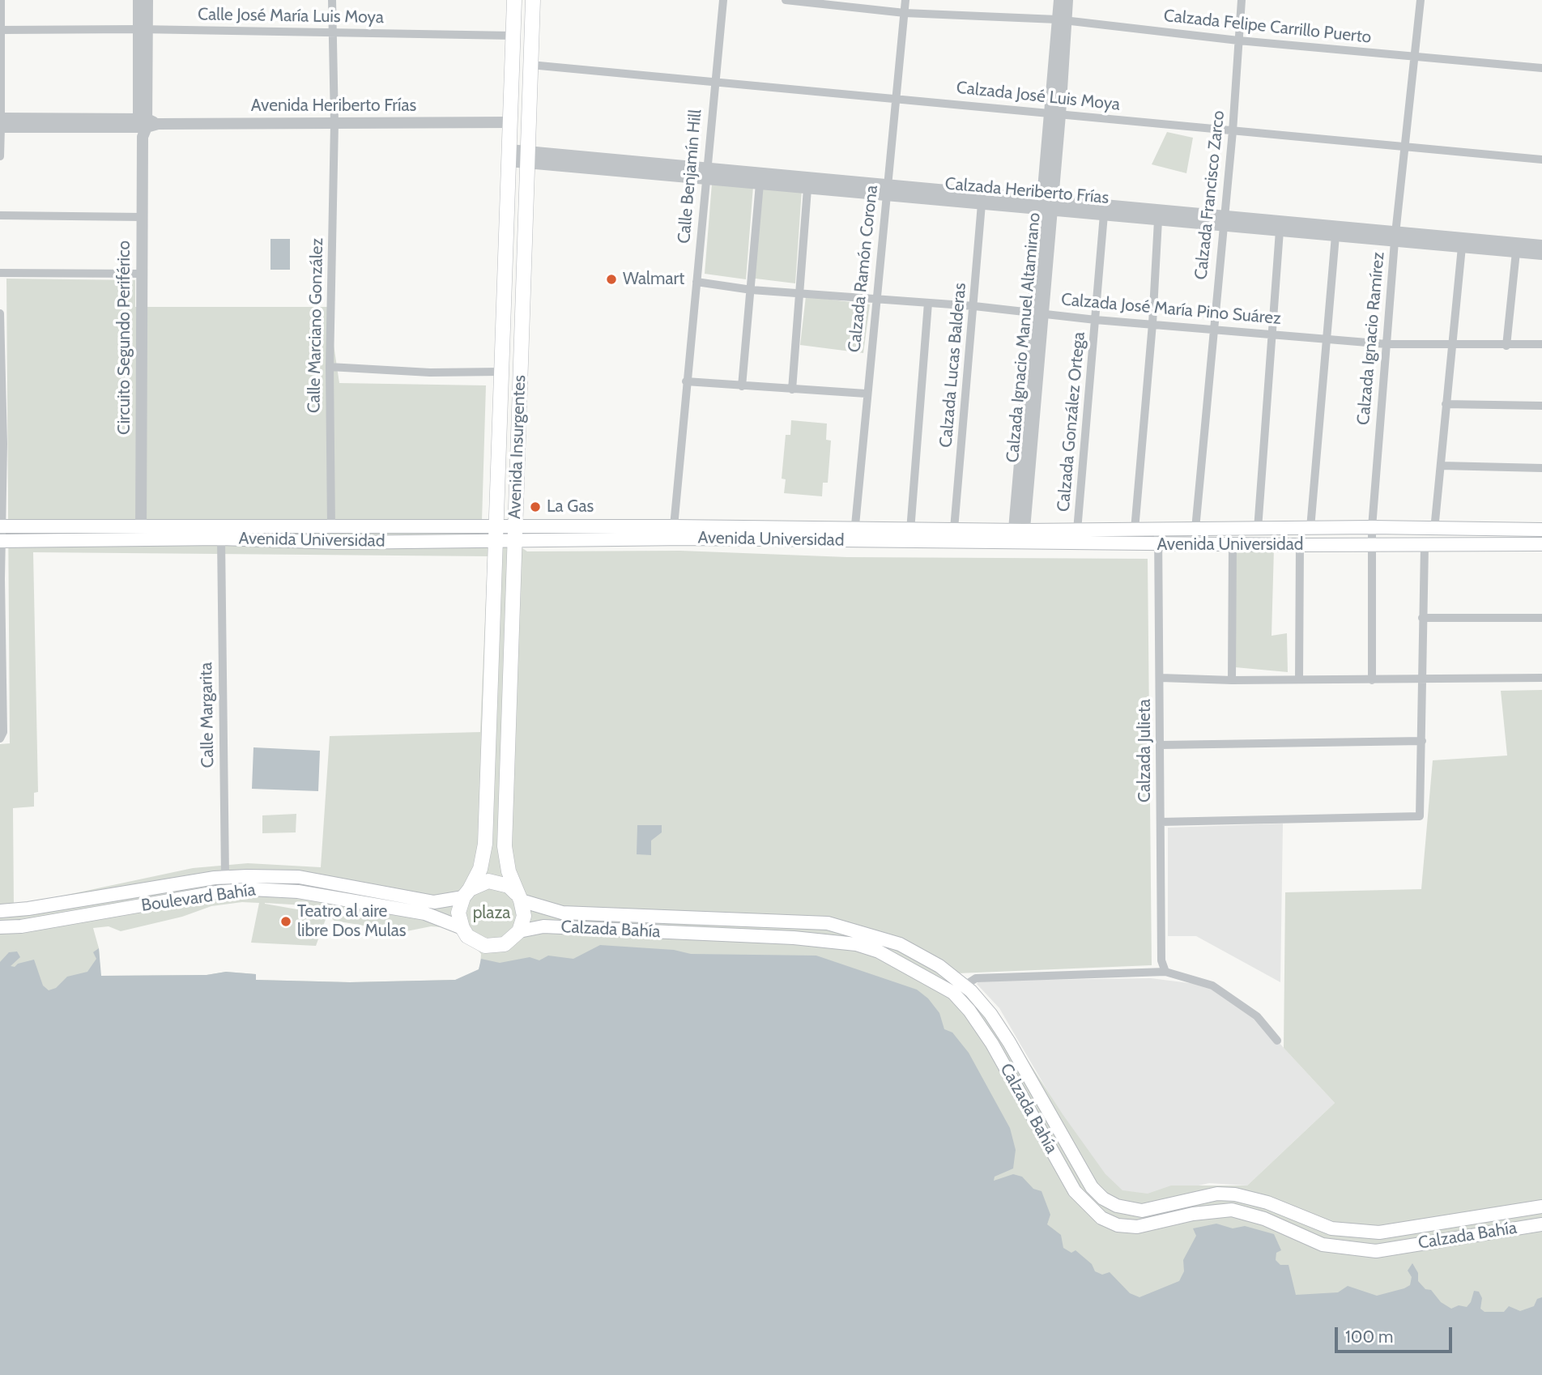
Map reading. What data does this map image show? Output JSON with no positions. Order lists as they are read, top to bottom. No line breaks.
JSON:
{"streets":{"main road":["Avenida Insurgentes","Avenida Universidad","Boulevard Bahía","Calzada Bahía"],"street":["Calle José María Luis Moya","Calzada Felipe Carrillo Puerto","Calzada José Luis Moya","Avenida Heriberto Frías","Calle Benjamín Hill","Calzada Heriberto Frías","Calzada Francisco Zarco","Calzada Ramón Corona","Calzada José María Pino Suárez","Calle Marciano González","Circuito Segundo Periférico","Calzada Ignacio Manuel Altamirano","Calzada Ignacio Ramírez","Calzada Lucas Balderas","Calzada González Ortega","Calle Margarita","Calzada Julieta"]},"crossings":[["Calle José María Luis Moya","Calle Marciano González"],["Calle José María Luis Moya","Circuito Segundo Periférico"],["Calle José María Luis Moya","Avenida Insurgentes"],["Calzada Felipe Carrillo Puerto","Calzada Francisco Zarco"],["Calzada Felipe Carrillo Puerto","Calzada Ramón Corona"],["Calzada Felipe Carrillo Puerto","Calzada Ignacio Manuel Altamirano"],["Calzada Felipe Carrillo Puerto","Calzada Ignacio Ramírez"],["Calzada José Luis Moya","Calle Benjamín Hill"],["Calzada José Luis Moya","Calzada Francisco Zarco"],["Calzada José Luis Moya","Calzada Ramón Corona"],["Calzada José Luis Moya","Calzada Ignacio Manuel Altamirano"],["Calzada José Luis Moya","Calzada Ignacio Ramírez"],["Calzada José Luis Moya","Avenida Insurgentes"],["Avenida Heriberto Frías","Calle Marciano González"],["Avenida Heriberto Frías","Circuito Segundo Periférico"],["Avenida Heriberto Frías","Avenida Insurgentes"],["Calle Benjamín Hill","Calzada Heriberto Frías"],["Calle Benjamín Hill","Calzada José María Pino Suárez"],["Calle Benjamín Hill","Avenida Universidad"],["Calzada Heriberto Frías","Calzada Francisco Zarco"],["Calzada Heriberto Frías","Calzada Ramón Corona"],["Calzada Heriberto Frías","Calzada Ignacio Manuel Altamirano"],["Calzada Heriberto Frías","Calzada Ignacio Ramírez"],["Calzada Heriberto Frías","Calzada Lucas Balderas"],["Calzada Heriberto Frías","Calzada González Ortega"],["Calzada Heriberto Frías","Avenida Insurgentes"],["Calzada Francisco Zarco","Calzada José María Pino Suárez"],["Calzada Francisco Zarco","Avenida Universidad"],["Calzada Ramón Corona","Calzada José María Pino Suárez"],["Calzada Ramón Corona","Avenida Universidad"],["Calzada José María Pino Suárez","Calzada Ignacio Manuel Altamirano"],["Calzada José María Pino Suárez","Calzada Ignacio Ramírez"],["Calzada José María Pino Suárez","Calzada Lucas Balderas"],["Calzada José María Pino Suárez","Calzada González Ortega"],["Calle Marciano González","Avenida Universidad"],["Circuito Segundo Periférico","Avenida Universidad"],["Calzada Ignacio Manuel Altamirano","Avenida Universidad"],["Calzada Ignacio Ramírez","Avenida Universidad"],["Calzada Lucas Balderas","Avenida Universidad"],["Calzada González Ortega","Avenida Universidad"],["Avenida Insurgentes","Avenida Universidad"],["Avenida Insurgentes","Boulevard Bahía"],["Avenida Insurgentes","Calzada Bahía"],["Avenida Universidad","Calle Margarita"],["Avenida Universidad","Calzada Julieta"],["Calle Margarita","Boulevard Bahía"],["Boulevard Bahía","Calzada Bahía"]],"parks":["plaza"],"places":["Walmart","La Gas","Teatro al aire libre Dos Mulas"],"scale_bar":"100 m"}
